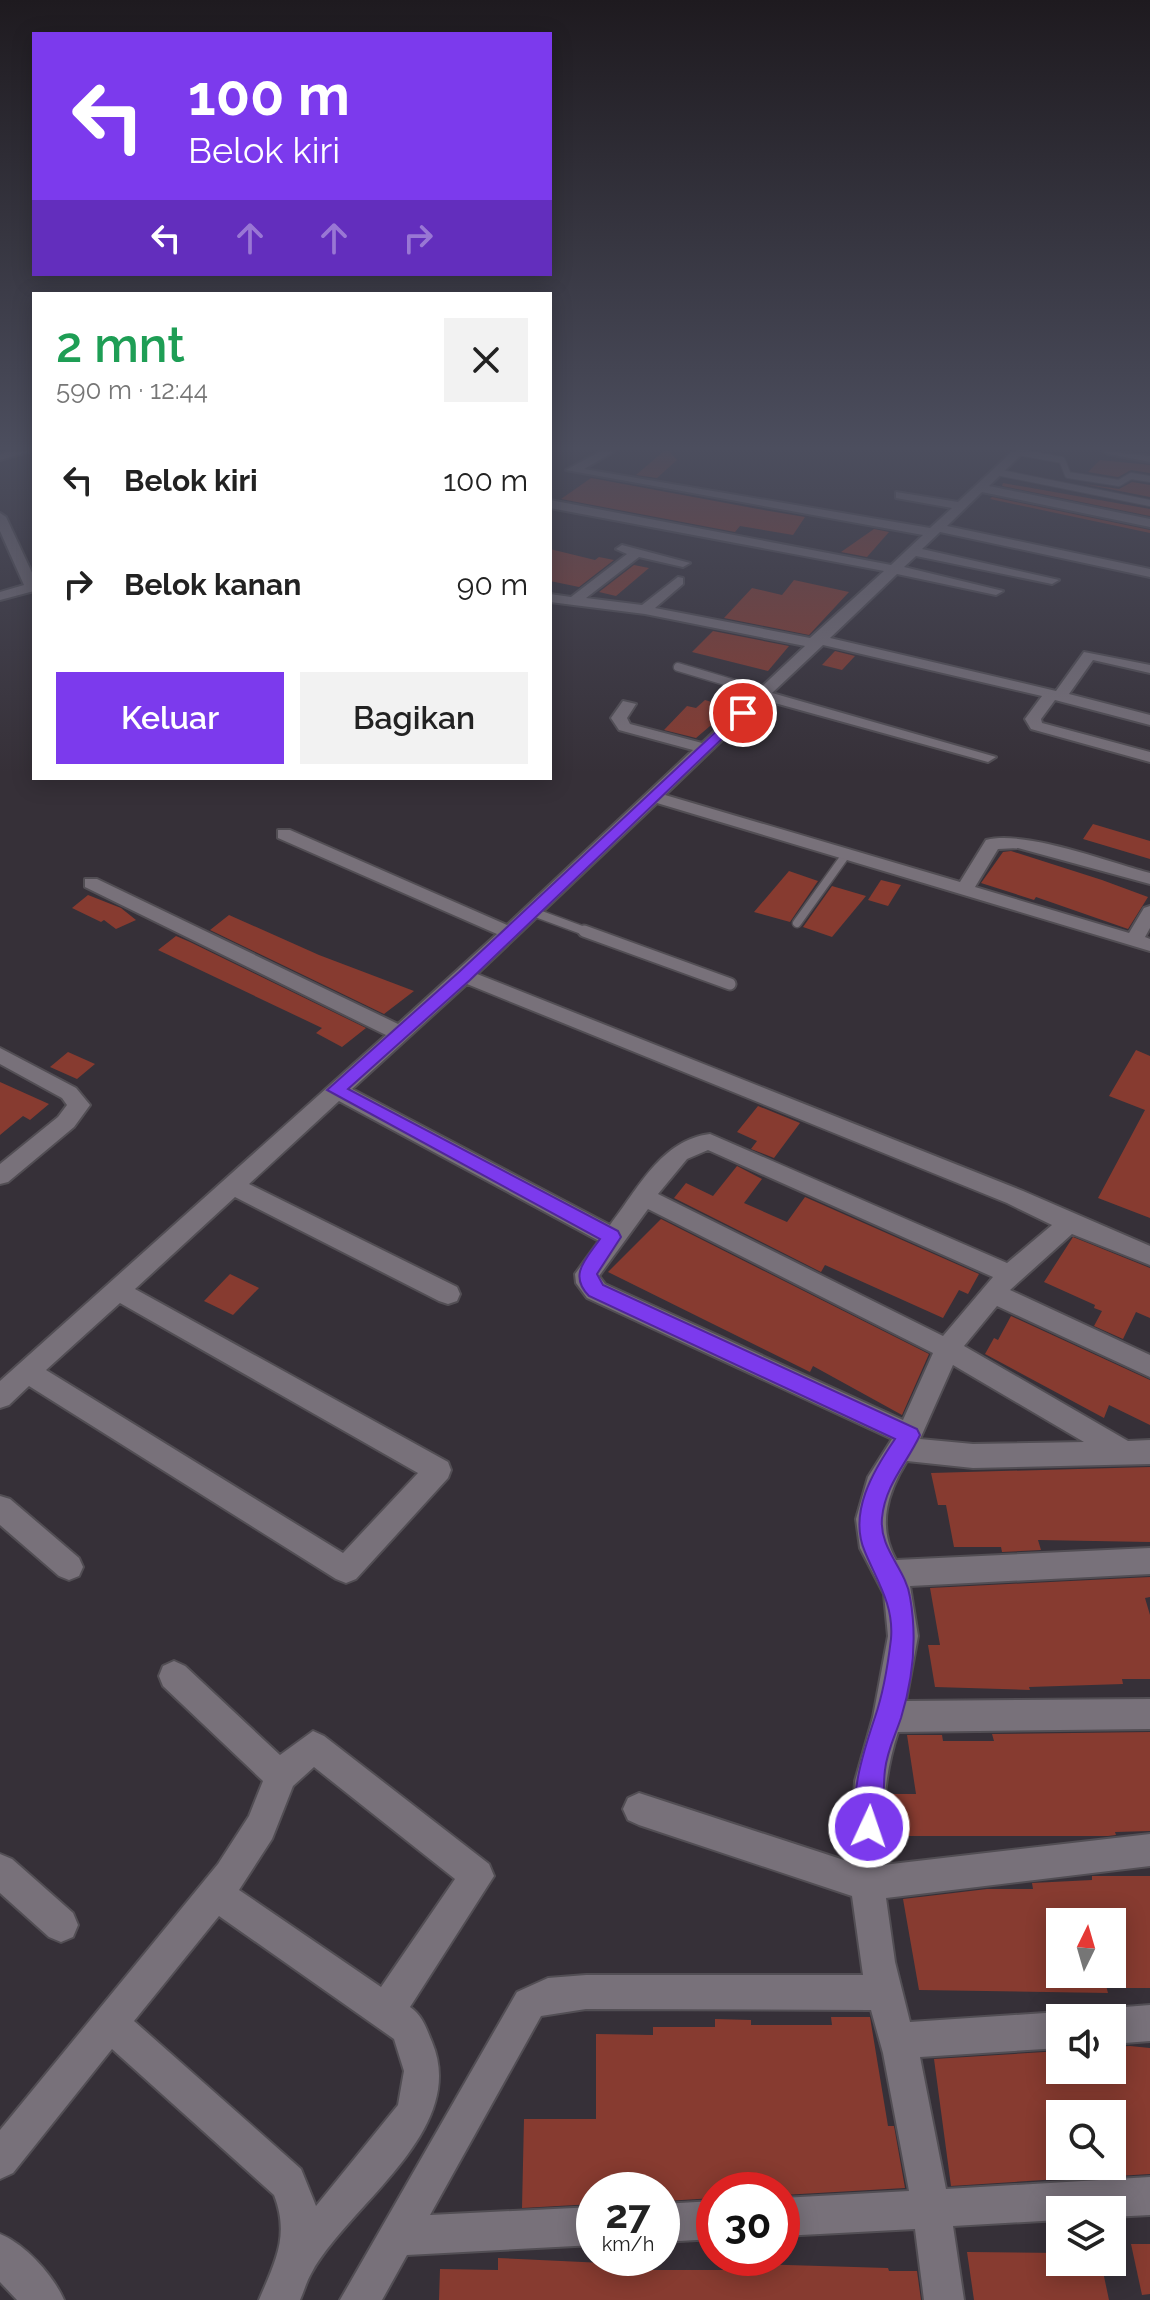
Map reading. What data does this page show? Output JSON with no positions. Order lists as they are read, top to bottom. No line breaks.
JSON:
{"north":"top","page":{"turn":["100 m","Belok kiri"],"heading":["2 mnt","590 m · 12:44"],"list":[{"name":"Belok kiri","value":"100 m"},{"name":"Belok kanan","value":"90 m"}],"buttons":["Keluar","Bagikan"],"speed":"27 km/h","limit":"30"}}
